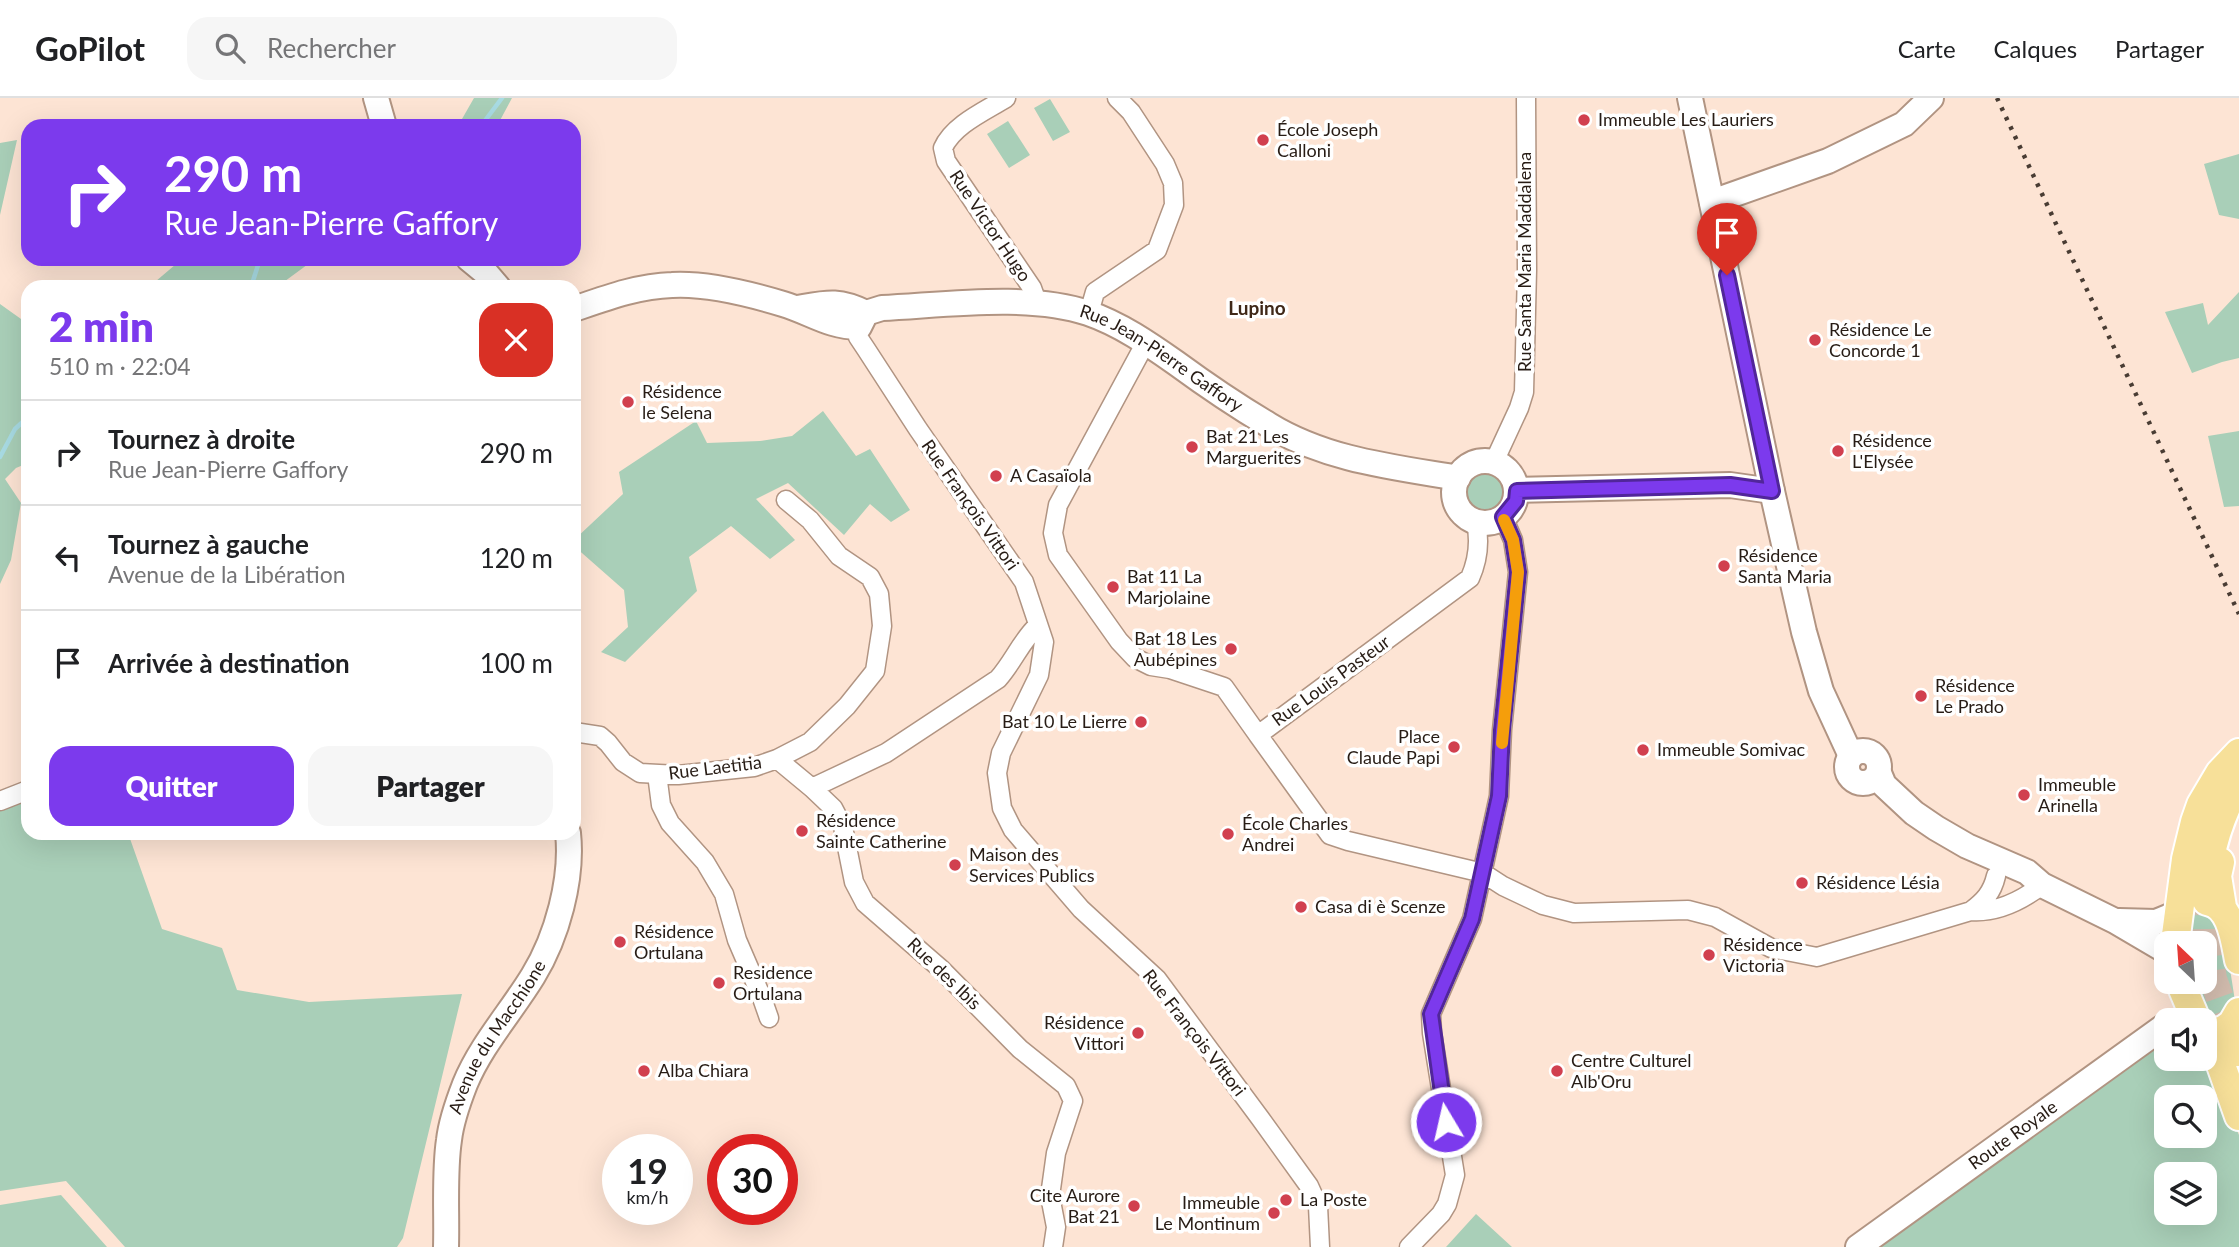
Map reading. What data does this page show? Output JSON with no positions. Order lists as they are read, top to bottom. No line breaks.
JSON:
{"streets":{"main road":["Rue Jean-Pierre Gaffory","Avenue du Macchione","Route Royale"],"street":["Rue Victor Hugo","Rue Santa Maria Maddalena","Rue François Vittori","Rue Louis Pasteur","Rue Laetitia","Rue des Ibis"]},"crossings":[["Rue Victor Hugo","Rue Jean-Pierre Gaffory"],["Rue Santa Maria Maddalena","Rue Jean-Pierre Gaffory"],["Rue Santa Maria Maddalena","Rue Louis Pasteur"],["Rue Jean-Pierre Gaffory","Rue François Vittori"],["Rue Jean-Pierre Gaffory","Rue Louis Pasteur"],["Rue Laetitia","Rue des Ibis"]],"districts":["Lupino"],"places":["Immeuble Les Lauriers","École Joseph Calloni","Résidence Le Concorde 1","Résidence le Selena","Bat 21 Les Marguerites","Résidence L'Elysée","A Casaïola","Résidence Santa Maria","Bat 11 La Marjolaine","Bat 18 Les Aubépines","Résidence Le Prado","Bat 10 Le Lierre","Place Claude Papi","Immeuble Somivac","Immeuble Arinella","Résidence Sainte Catherine","École Charles Andrei","Maison des Services Publics","Résidence Lésia","Casa di è Scenze","Résidence Ortulana","Résidence Victoria","Residence Ortulana","Résidence Vittori","Alba Chiara","Centre Culturel Alb'Oru","La Poste","Cite Aurore Bat 21","Immeuble Le Montinum"],"north":"top left","page":{"header":"GoPilot","search":"Rechercher","nav":["Carte","Calques","Partager"],"turn":["290 m","Rue Jean-Pierre Gaffory"],"heading":["2 min","510 m · 22:04"],"list":[{"name":"Tournez à droite","note":"Rue Jean-Pierre Gaffory","value":"290 m"},{"name":"Tournez à gauche","note":"Avenue de la Libération","value":"120 m"},{"name":"Arrivée à destination","value":"100 m"}],"buttons":["Quitter","Partager"],"speed":"19 km/h","limit":"30"}}
